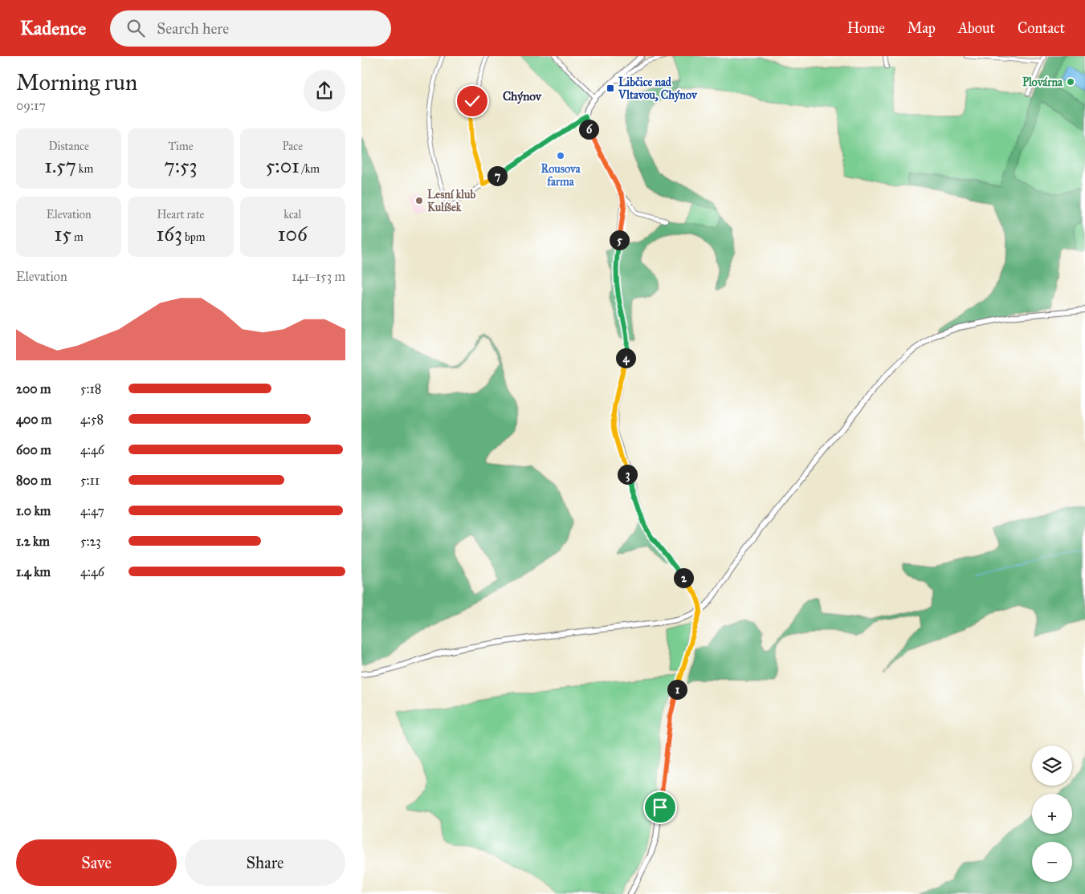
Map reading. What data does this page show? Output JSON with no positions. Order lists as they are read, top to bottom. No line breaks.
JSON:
{"districts":["Chýnov"],"places":{"other":["Plovárna","Rousova farma","Lesní klub Kulíšek"],"transit":["Libčice nad Vltavou, Chýnov"]},"page":{"header":"Kadence","search":"Search here","nav":["Home","Map","About","Contact"],"heading":["Morning run","09:17"],"pins":["6","7","5","4","3","2","1"],"stats":[["Distance","1.57 km"],["Time","7:53"],["Pace","5:01 /km"],["Elevation","15 m"],["Heart rate","163 bpm"],["kcal","106"]],"chart":["Elevation","141–153 m"],"list":[{"name":"200 m","note":"5:18"},{"name":"400 m","note":"4:58"},{"name":"600 m","note":"4:46"},{"name":"800 m","note":"5:11"},{"name":"1.0 km","note":"4:47"},{"name":"1.2 km","note":"5:23"},{"name":"1.4 km","note":"4:46"}],"map_buttons":["+","−"],"buttons":["Save","Share"]}}
